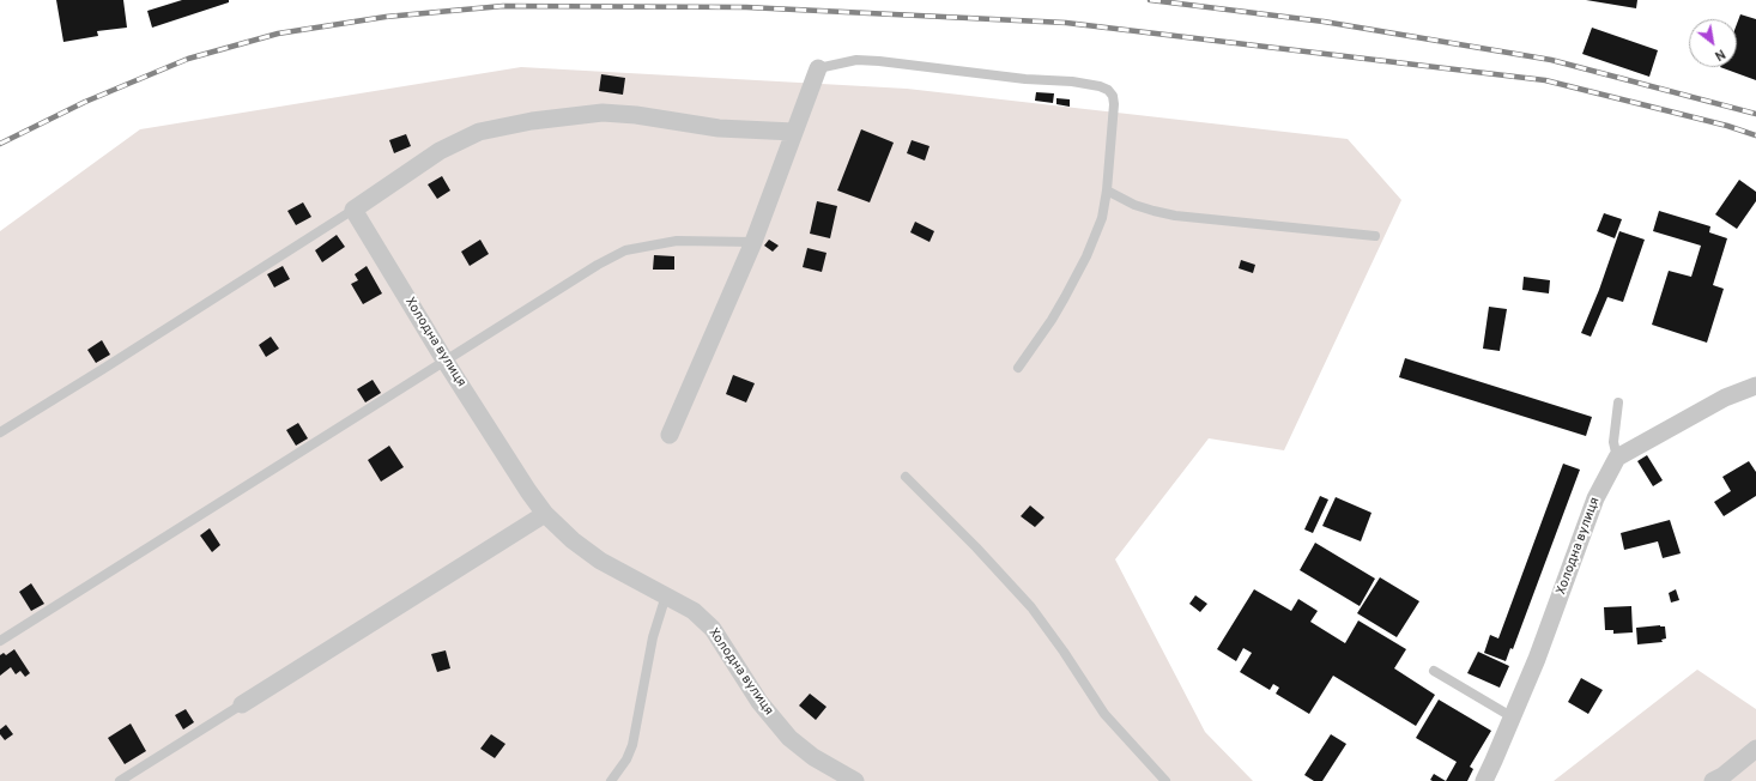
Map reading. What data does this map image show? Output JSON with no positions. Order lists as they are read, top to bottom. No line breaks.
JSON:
{"streets":{"street":["Холодна вулиця"]},"north":"bottom right"}
